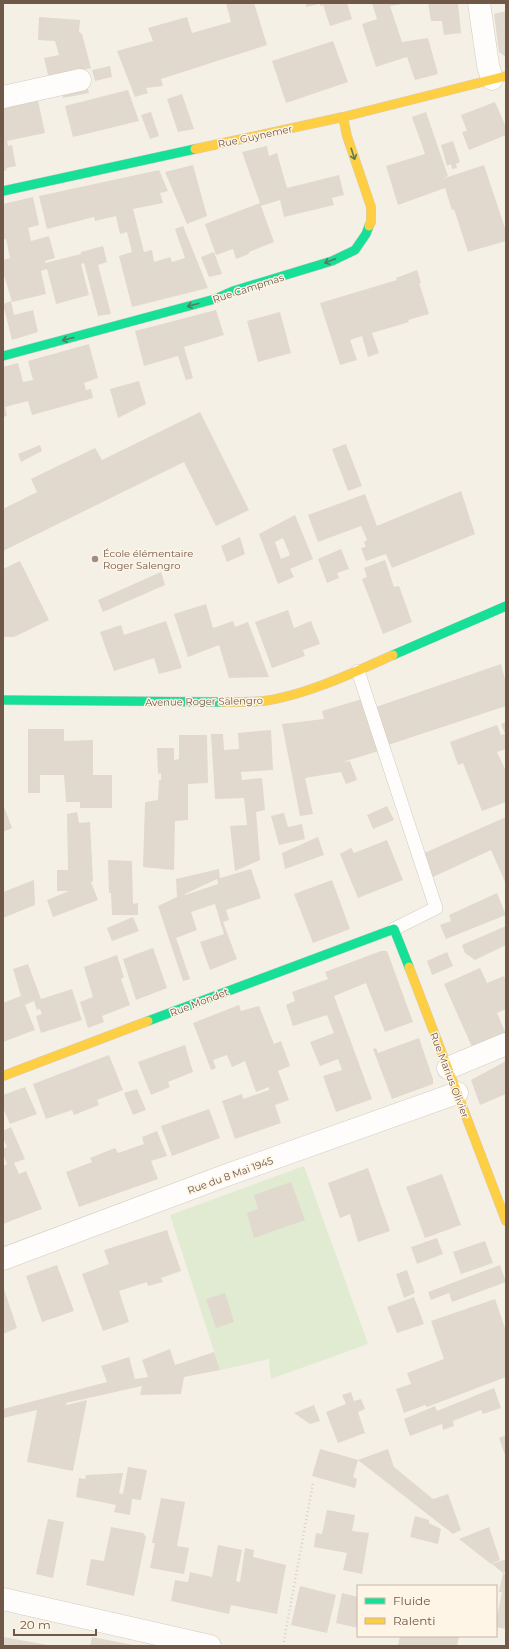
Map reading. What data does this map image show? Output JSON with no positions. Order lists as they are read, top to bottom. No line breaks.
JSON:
{"streets":{"street":["Rue Guynemer","Rue Campmas","Avenue Roger Salengro","Rue Mondet","Rue Marius Olivier","Rue du 8 Mai 1945"]},"crossings":[["Rue Guynemer","Rue Campmas"],["Rue Mondet","Rue Marius Olivier"],["Rue Marius Olivier","Rue du 8 Mai 1945"]],"one_way":["Rue Campmas"],"places":["École élémentaire Roger Salengro"],"legend":["Fluide","Ralenti"],"scale_bar":"20 m"}
